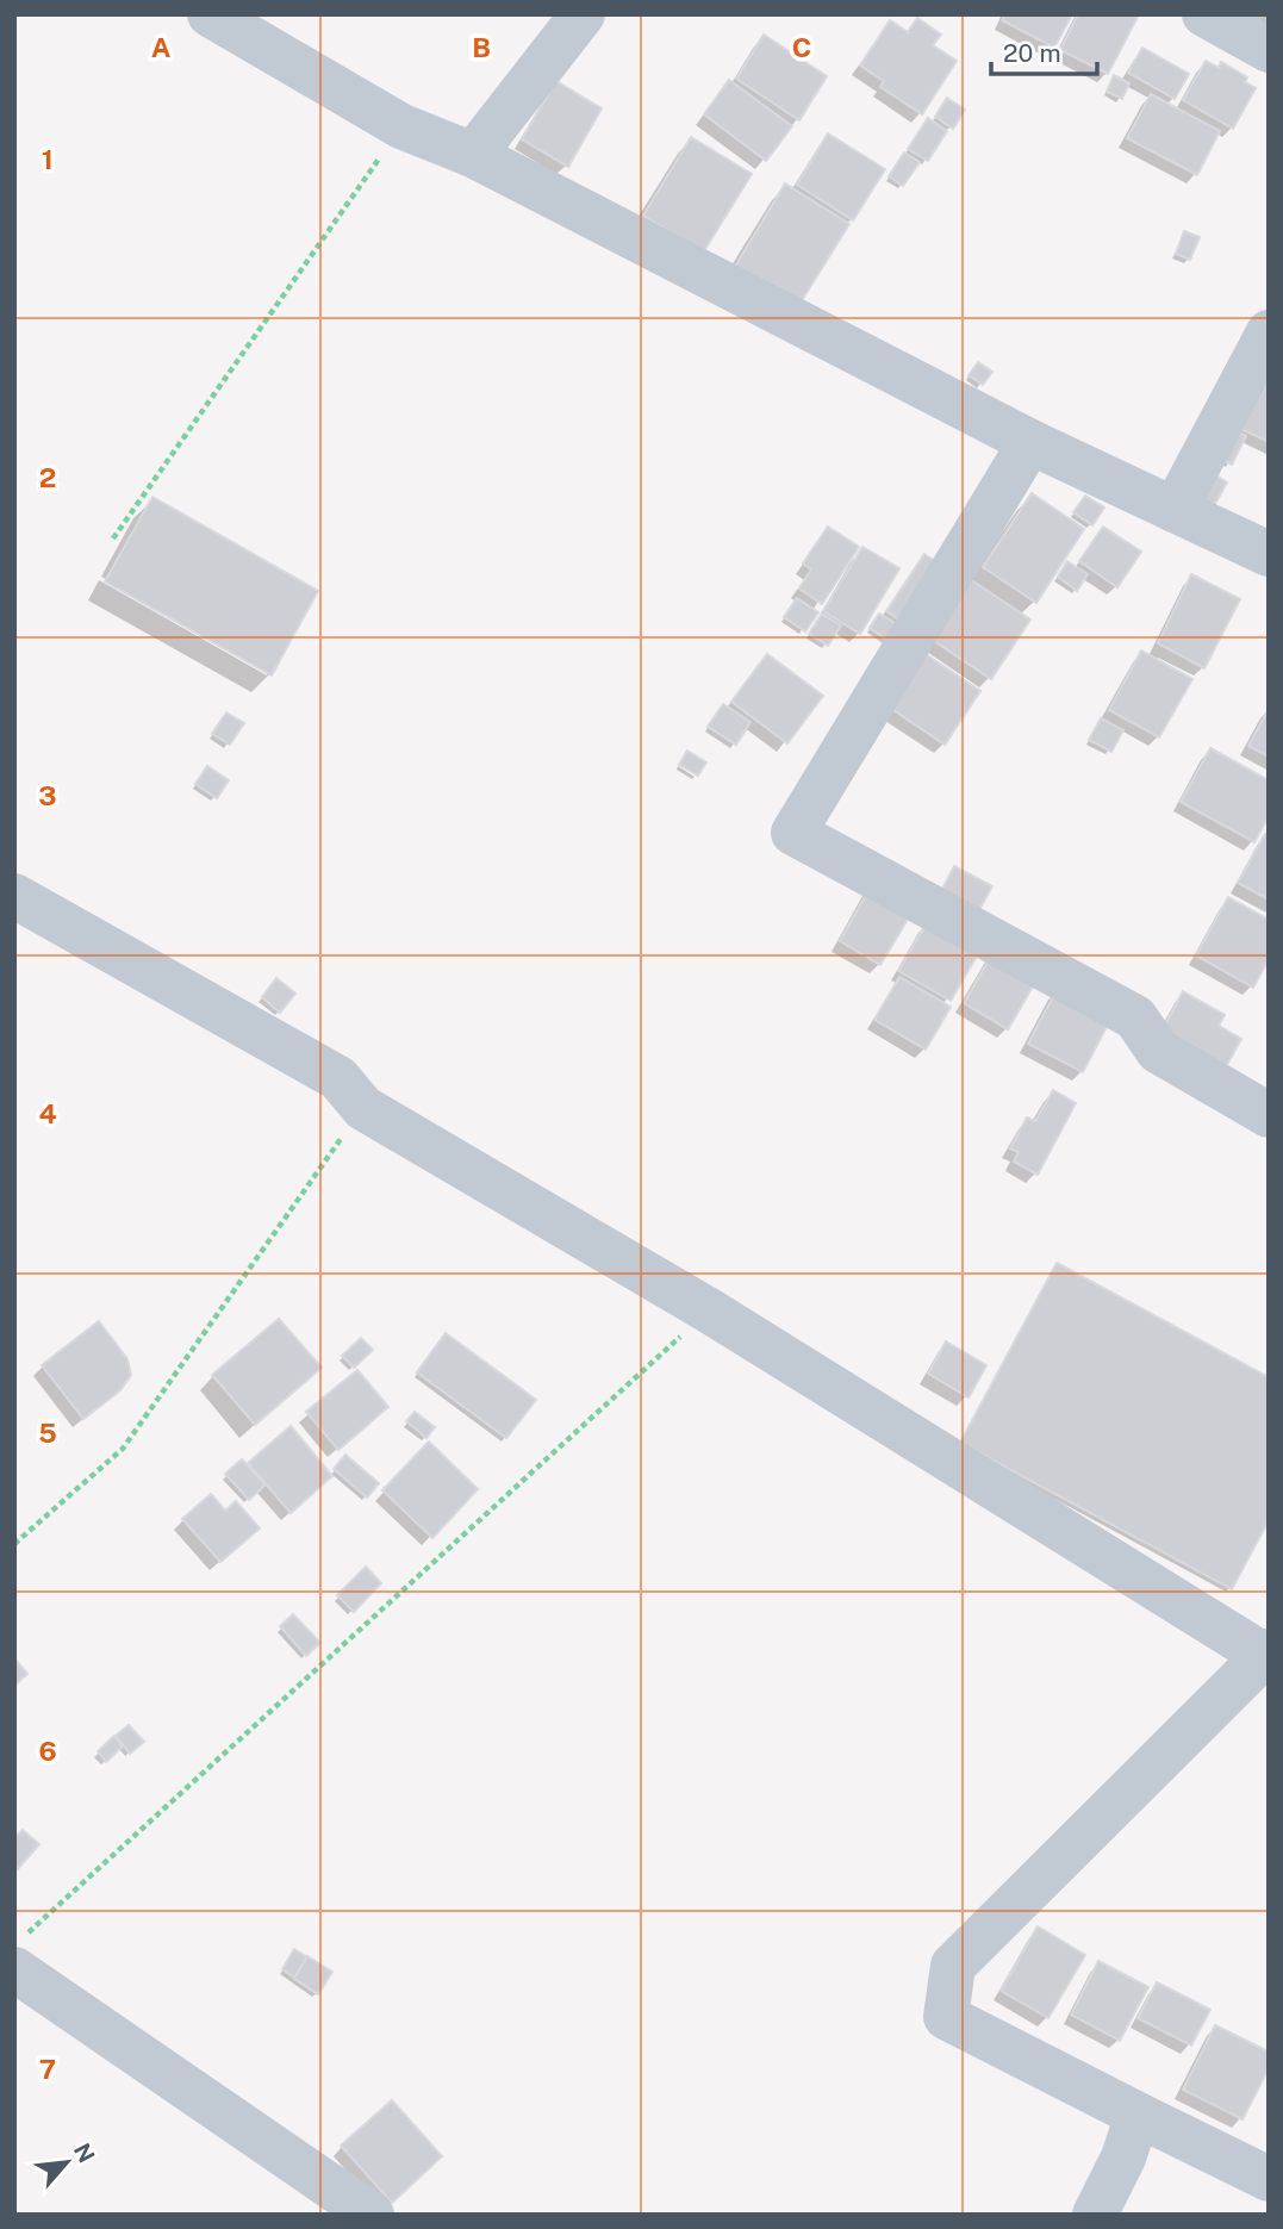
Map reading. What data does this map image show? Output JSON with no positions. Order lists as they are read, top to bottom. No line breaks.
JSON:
{"scale_bar":"20 m","north":"top right","grid":{"columns":["A","B","C"],"rows":["1","2","3","4","5","6","7"]}}
